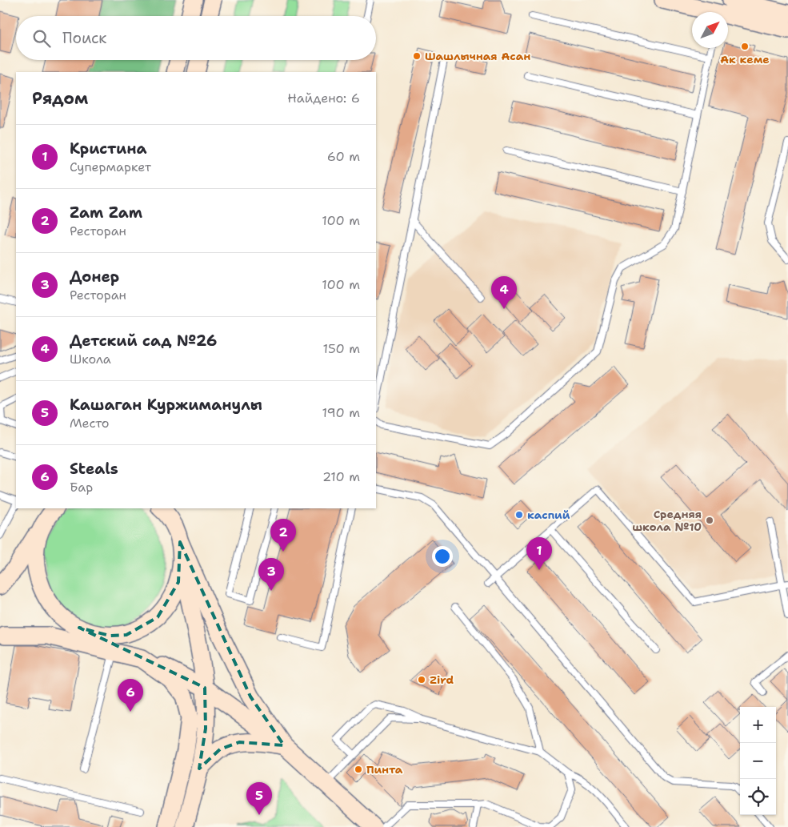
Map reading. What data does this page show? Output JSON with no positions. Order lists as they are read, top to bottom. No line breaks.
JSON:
{"places":["Ак кеме","Шашлычная Асан","каспий","Средняя школа №10","Zird","Пинта"],"north":"top right","page":{"search":"Поиск","heading":["Рядом","Найдено: 6"],"list":[{"mark":"1","name":"Кристина","note":"Супермаркет","value":"60 m"},{"mark":"2","name":"Zam Zam","note":"Ресторан","value":"100 m"},{"mark":"3","name":"Донер","note":"Ресторан","value":"100 m"},{"mark":"4","name":"Детский сад №26","note":"Школа","value":"150 m"},{"mark":"5","name":"Кашаган Куржиманулы","note":"Место","value":"190 m"},{"mark":"6","name":"Steals","note":"Бар","value":"210 m"}],"pins":["4","2","1","3","6","5"],"map_buttons":["+","−"]}}
